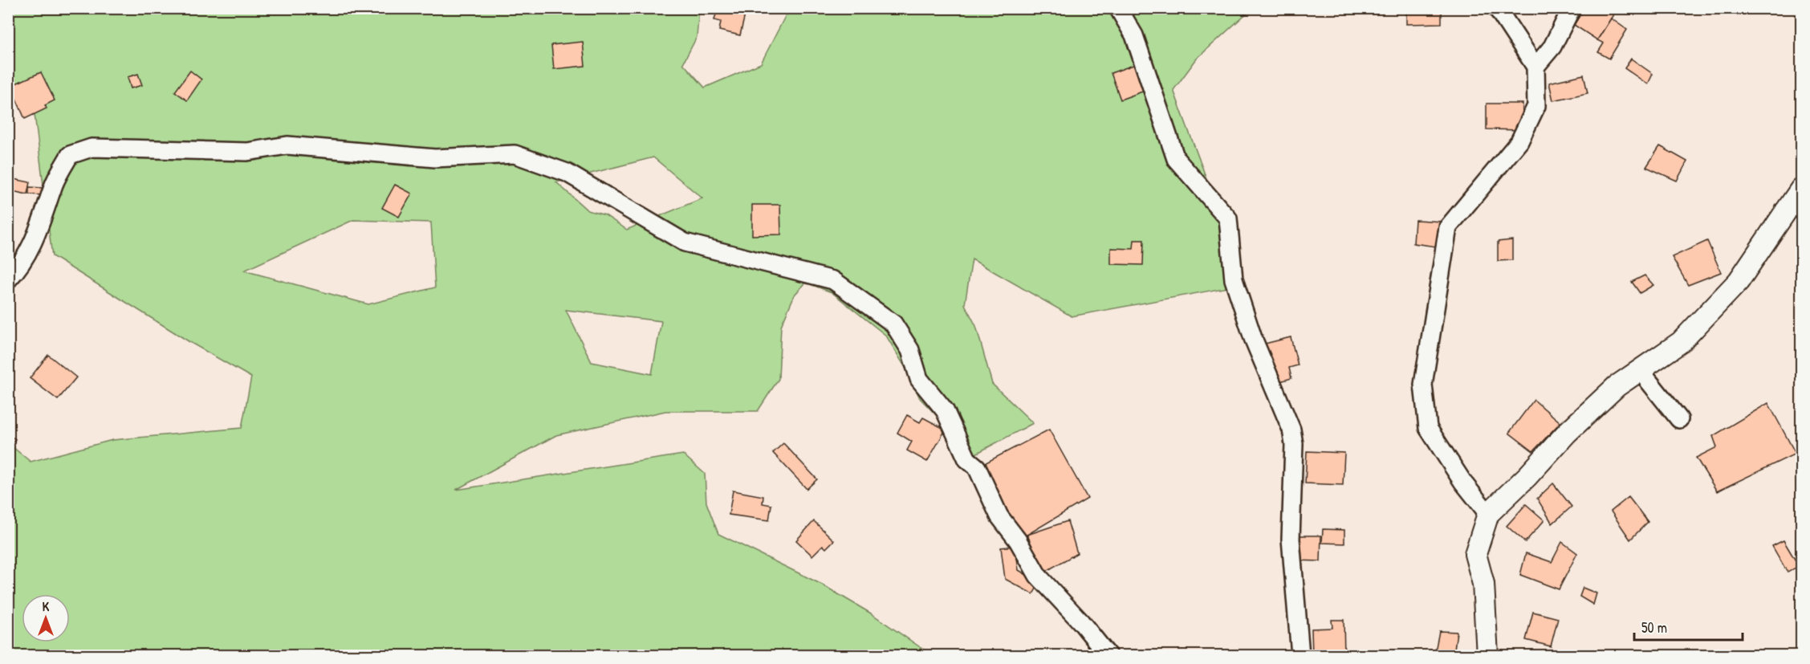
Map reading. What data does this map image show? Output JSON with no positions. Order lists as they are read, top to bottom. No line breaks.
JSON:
{"scale_bar":"50 m","north":"top"}
